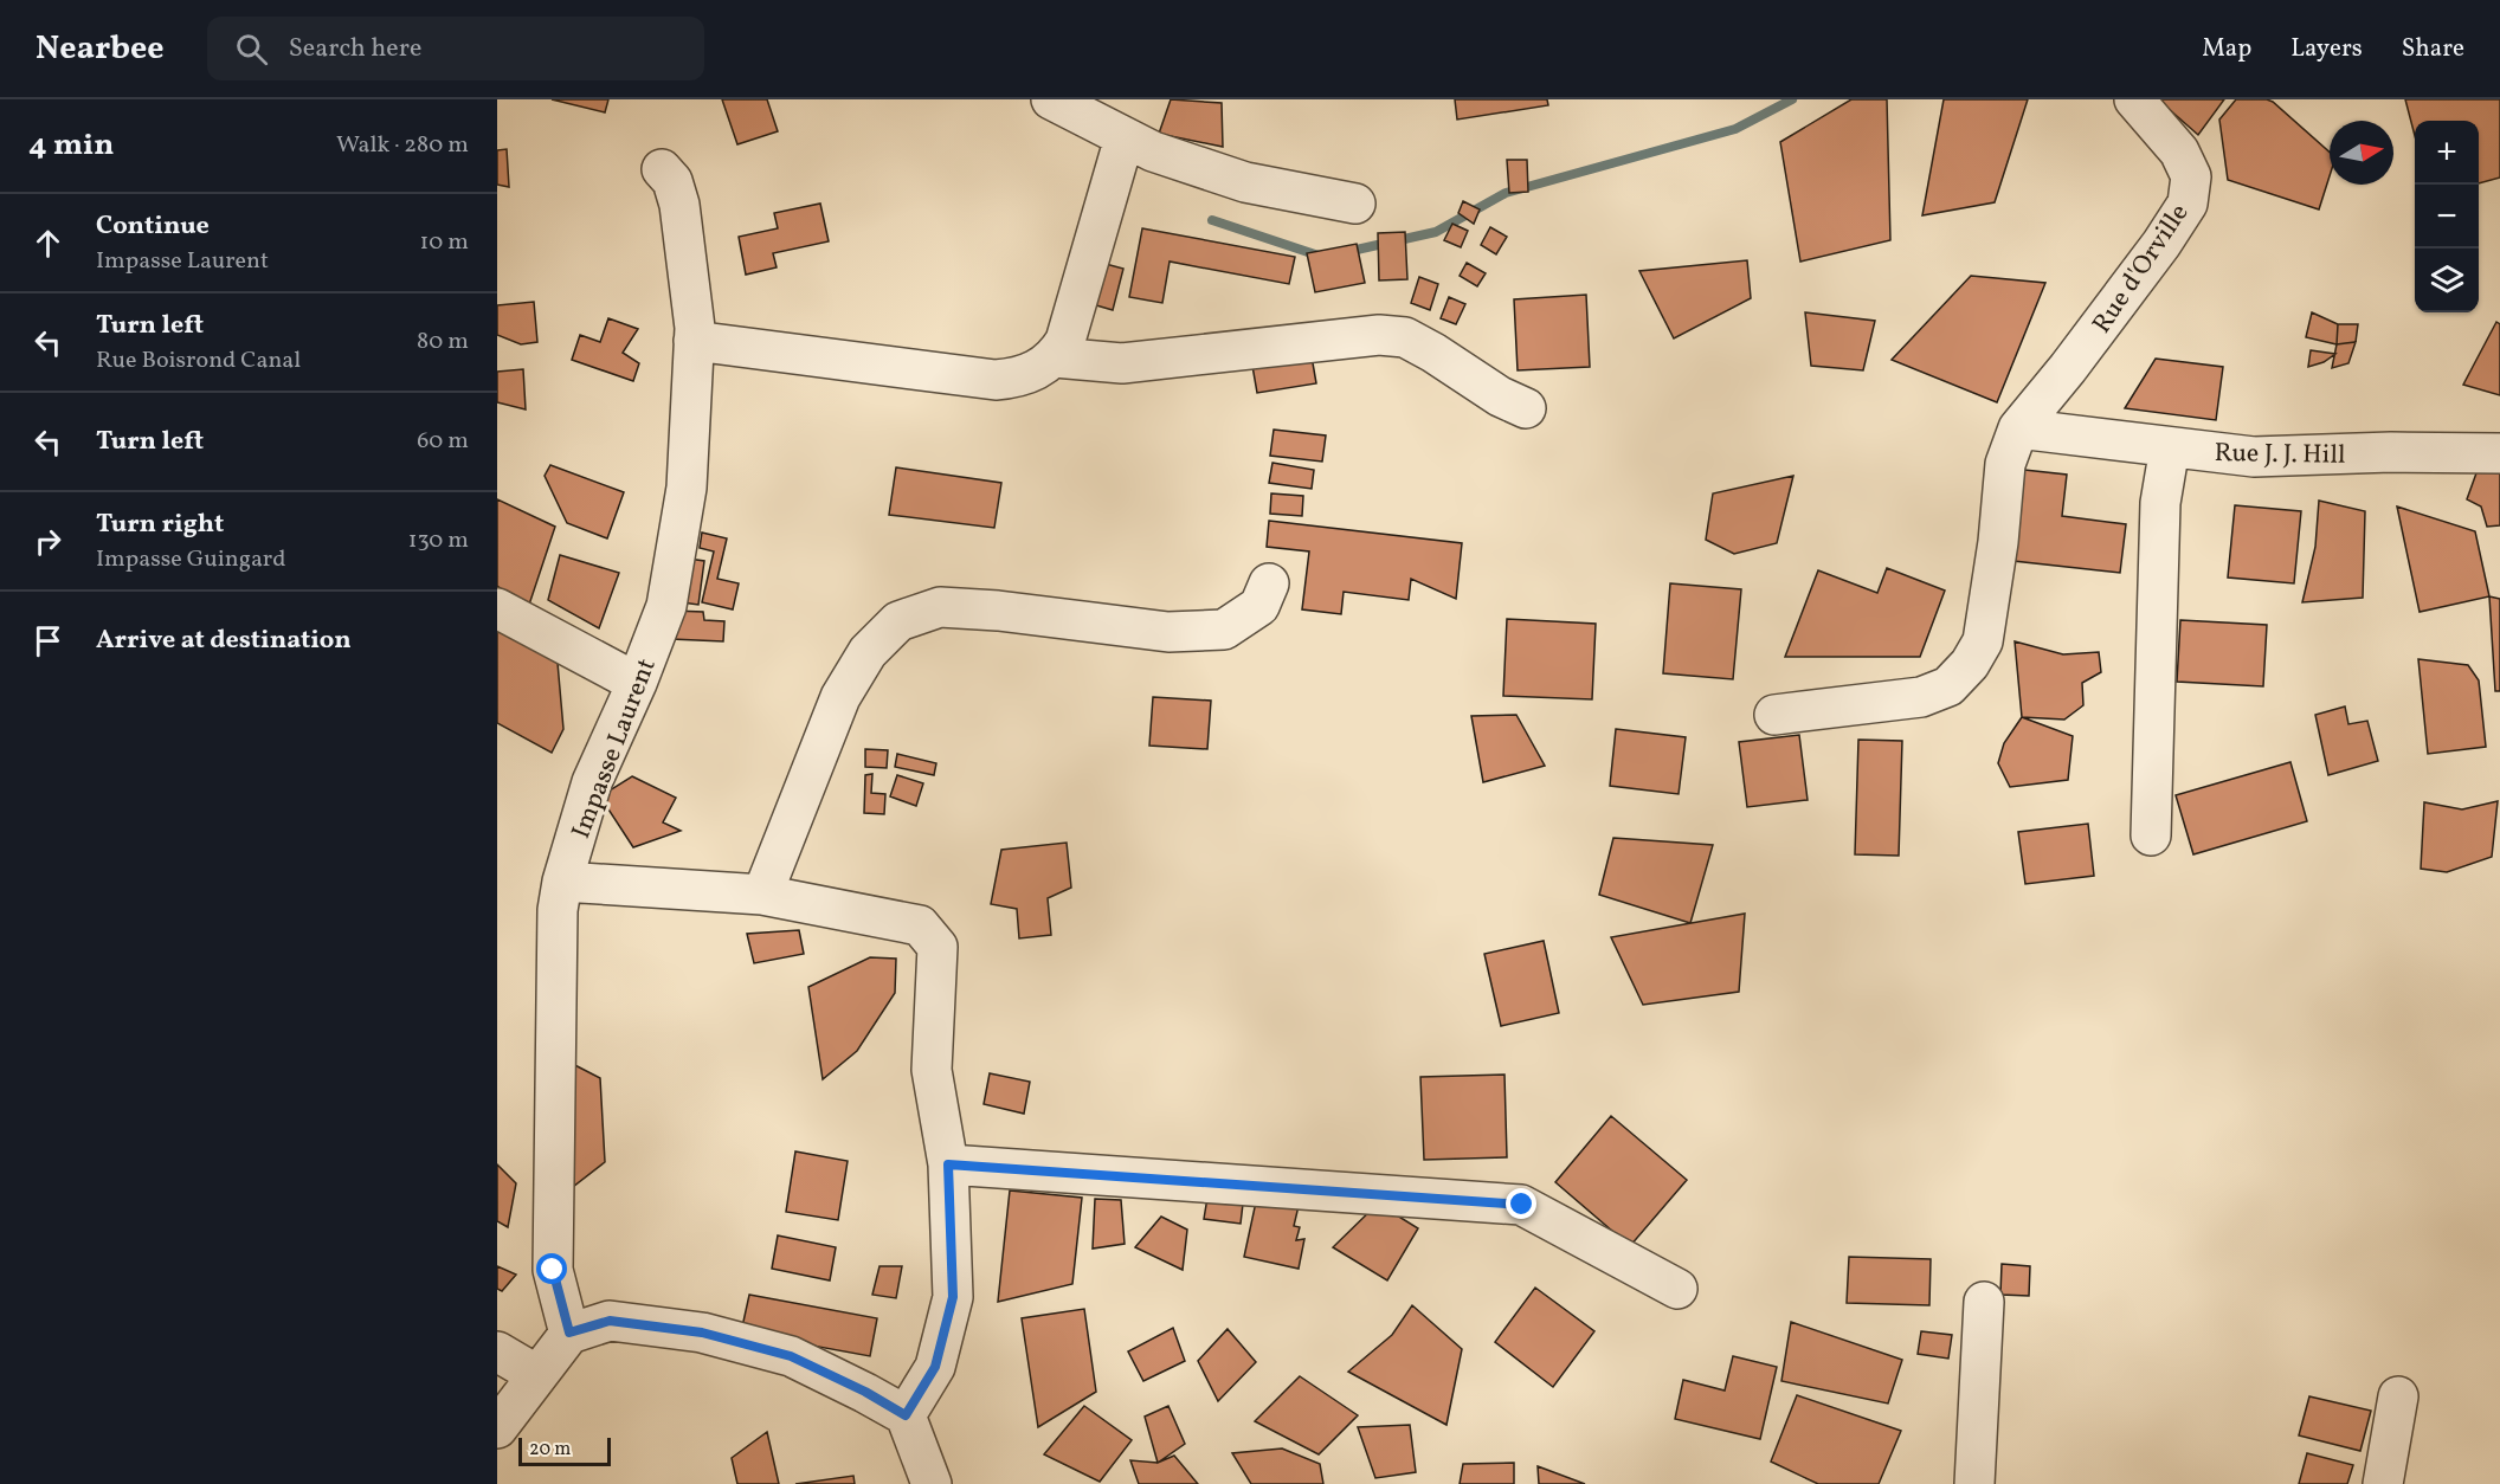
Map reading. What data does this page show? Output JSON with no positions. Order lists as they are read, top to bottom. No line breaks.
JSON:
{"streets":{"street":["Rue d'Orville","Rue J. J. Hill","Impasse Laurent"]},"crossings":[["Rue d'Orville","Rue J. J. Hill"]],"scale_bar":"20 m","north":"right","page":{"header":"Nearbee","search":"Search here","nav":["Map","Layers","Share"],"heading":["4 min","Walk · 280 m"],"map_buttons":["+","−"],"list":[["Continue","Impasse Laurent","10 m"],["Turn left","Rue Boisrond Canal","80 m"],["Turn left","60 m"],["Turn right","Impasse Guingard","130 m"],"Arrive at destination"],"scale":"20 m"}}
